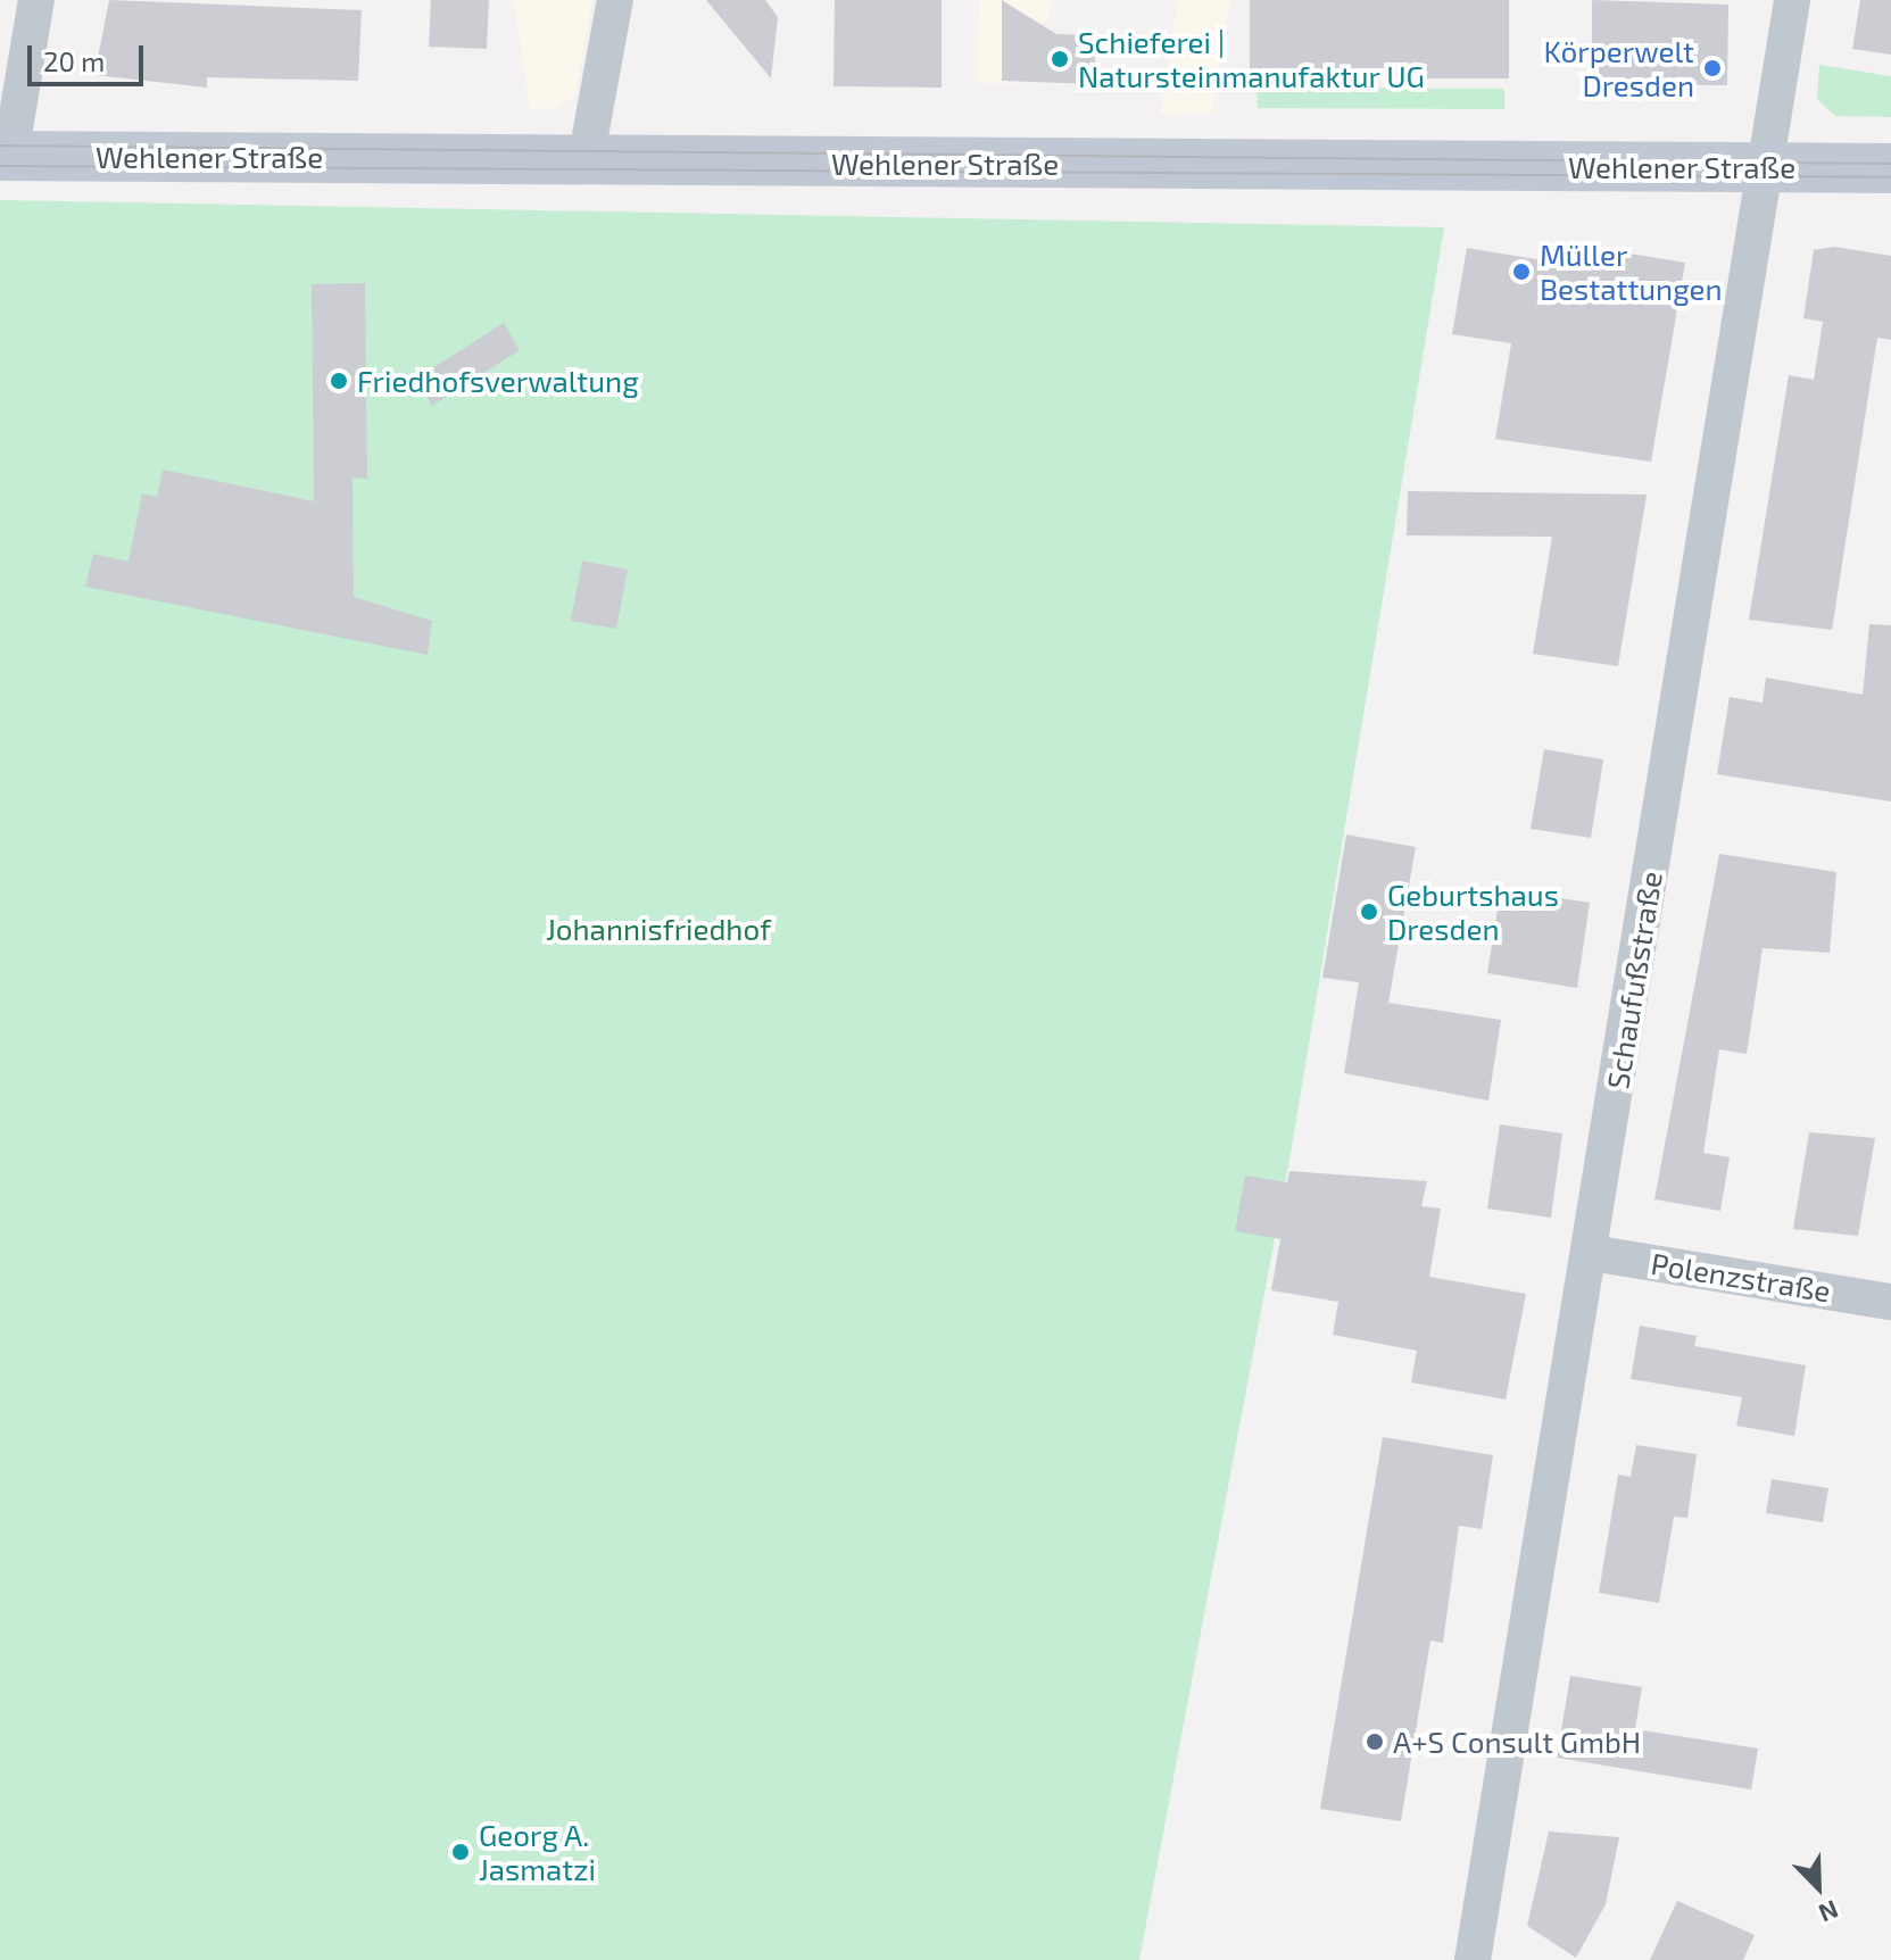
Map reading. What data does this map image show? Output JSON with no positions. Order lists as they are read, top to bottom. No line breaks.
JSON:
{"streets":{"main road":["Wehlener Straße"],"street":["Schaufußstraße","Polenzstraße"]},"crossings":[["Wehlener Straße","Schaufußstraße"],["Schaufußstraße","Polenzstraße"]],"parks":["Johannisfriedhof"],"places":["Schieferei | Natursteinmanufaktur UG","Körperwelt Dresden","Müller Bestattungen","Friedhofsverwaltung","Geburtshaus Dresden","A+S Consult GmbH","Georg A. Jasmatzi"],"scale_bar":"20 m","north":"bottom right"}
